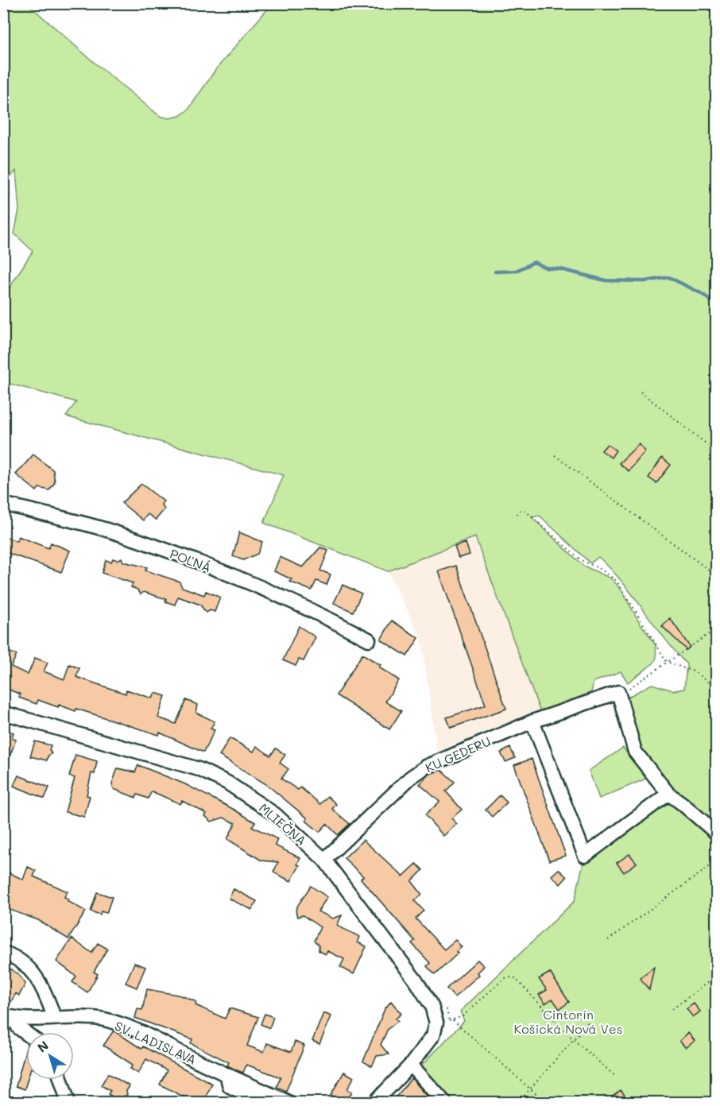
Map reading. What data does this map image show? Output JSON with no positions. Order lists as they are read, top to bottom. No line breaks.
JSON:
{"streets":{"street":["POĽNÁ","KU GEDERU","MLIEČNA","SV. LADISLAVA"]},"crossings":[["KU GEDERU","MLIEČNA"]],"parks":["Cintorín Košická Nová Ves"],"north":"top left"}
